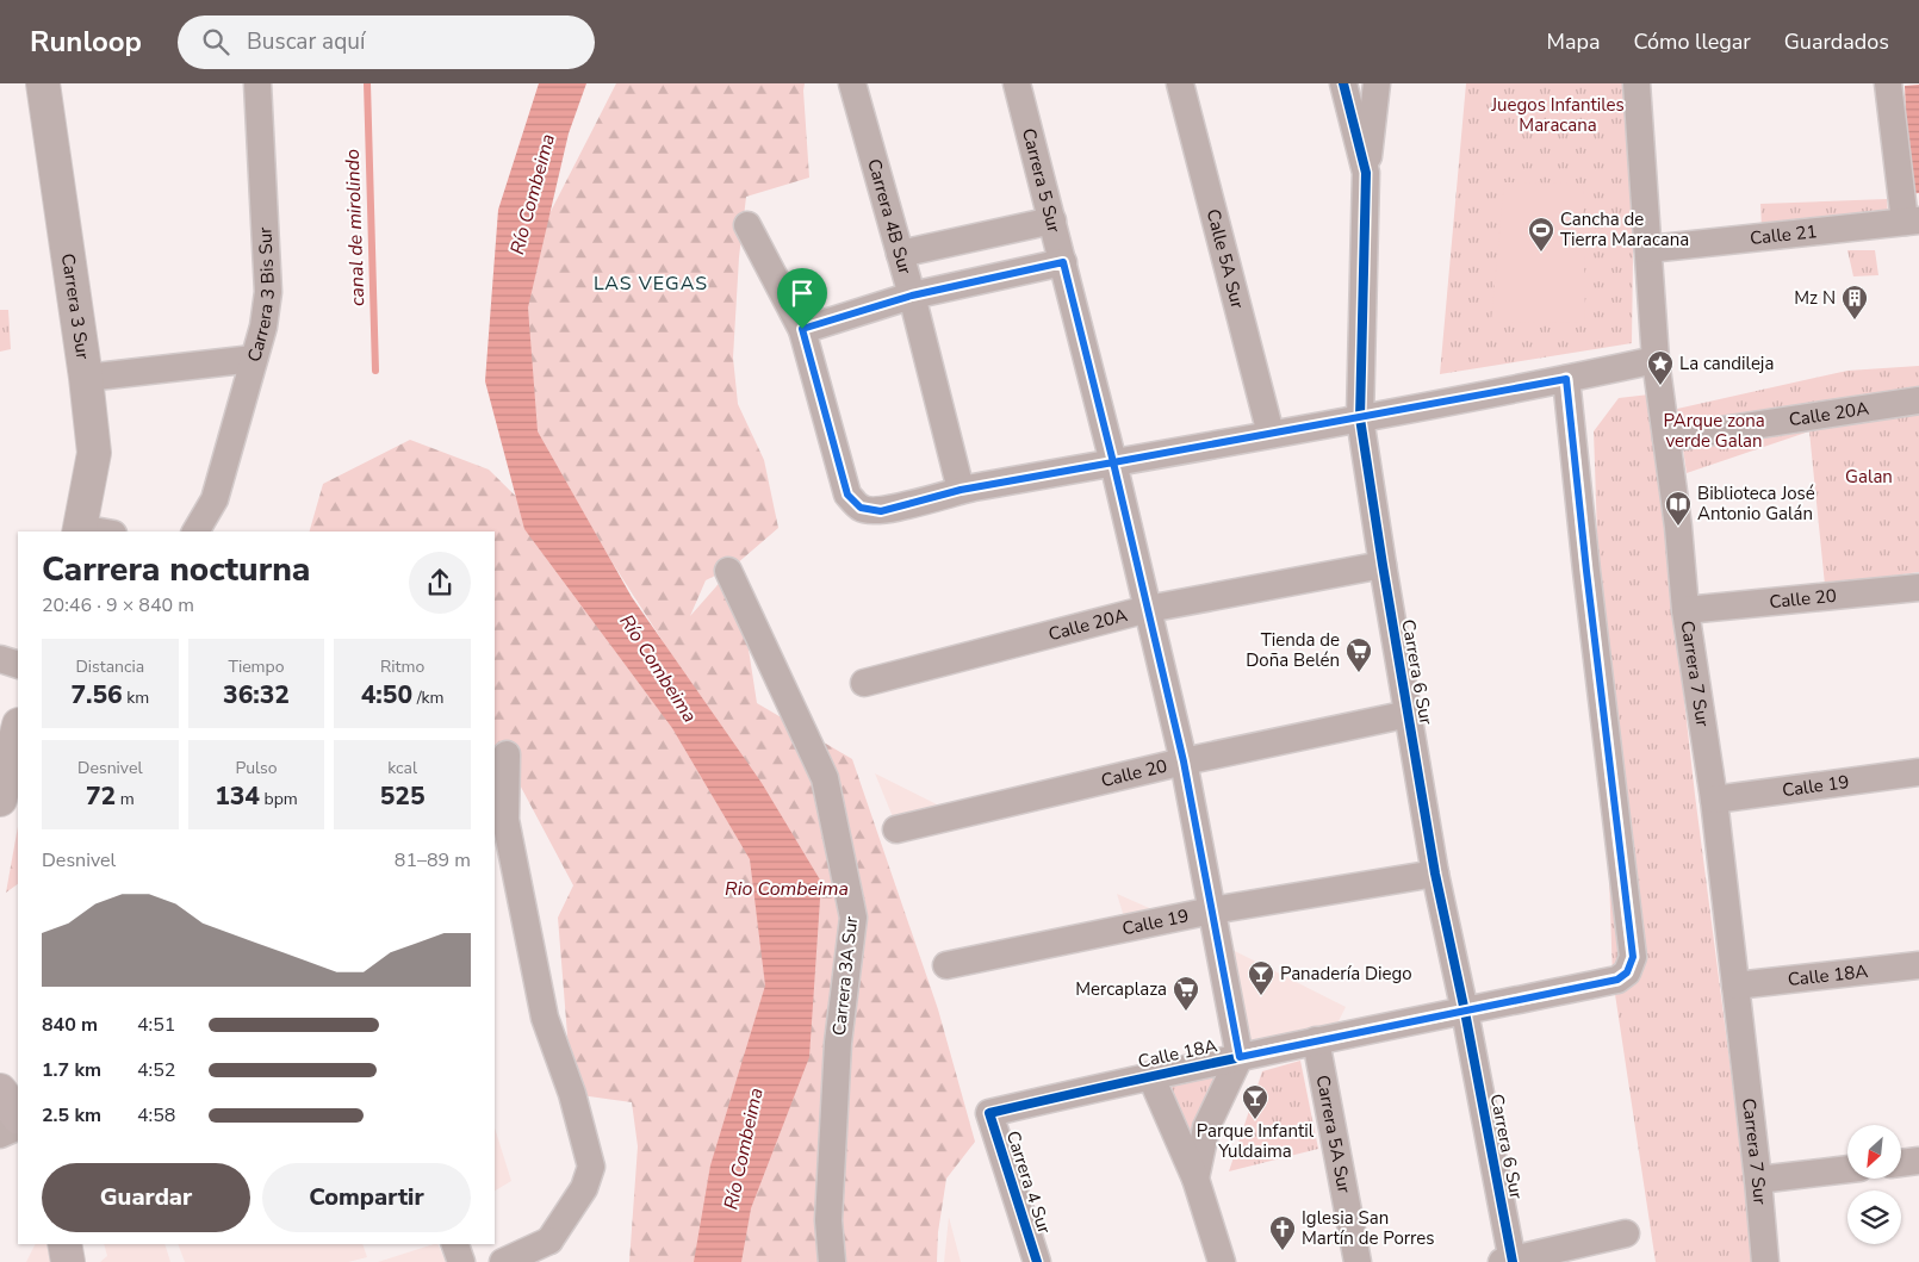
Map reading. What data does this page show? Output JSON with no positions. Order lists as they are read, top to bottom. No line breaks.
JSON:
{"streets":{"street":["Carrera 5 Sur","Carrera 4B Sur","Calle 21","Calle 5A Sur","Carrera 3 Bis Sur","Carrera 3 Sur","Calle 20A","Calle 20","Carrera 6 Sur","Carrera 7 Sur","Calle 19","Calle 18A","Carrera 3A Sur","Carrera 5A Sur","Carrera 4 Sur"]},"crossings":[["Carrera 5 Sur","Calle 20A"],["Carrera 5 Sur","Calle 20"],["Carrera 5 Sur","Calle 19"],["Carrera 5 Sur","Calle 18A"],["Calle 21","Carrera 7 Sur"],["Calle 20A","Carrera 6 Sur"],["Calle 20A","Carrera 7 Sur"],["Calle 20","Carrera 6 Sur"],["Calle 20","Carrera 7 Sur"],["Carrera 6 Sur","Calle 19"],["Carrera 6 Sur","Calle 18A"],["Carrera 7 Sur","Calle 19"],["Carrera 7 Sur","Calle 18A"],["Calle 18A","Carrera 5A Sur"],["Calle 18A","Carrera 4 Sur"]],"districts":["LAS VEGAS"],"water":["Río Combeima","canal de mirolindo","Rio Combeima"],"parks":["Juegos Infantiles Maracana","PArque zona verde Galan","Galan"],"places":{"sports":["Cancha de Tierra Maracana"],"building":["Mz N"],"place":["La candileja"],"library":["Biblioteca José Antonio Galán"],"supermarket":["Tienda de Doña Belén","Mercaplaza"],"bar":["Panadería Diego","Parque Infantil Yuldaima"],"church":["Iglesia San Martín de Porres"]},"north":"bottom left","page":{"header":"Runloop","search":"Buscar aquí","nav":["Mapa","Cómo llegar","Guardados"],"heading":["Carrera nocturna","20:46 · 9 × 840 m"],"stats":[["Distancia","7.56 km"],["Tiempo","36:32"],["Ritmo","4:50 /km"],["Desnivel","72 m"],["Pulso","134 bpm"],["kcal","525"]],"chart":["Desnivel","81–89 m"],"list":[{"name":"840 m","note":"4:51"},{"name":"1.7 km","note":"4:52"},{"name":"2.5 km","note":"4:58"}],"buttons":["Guardar","Compartir"]}}
